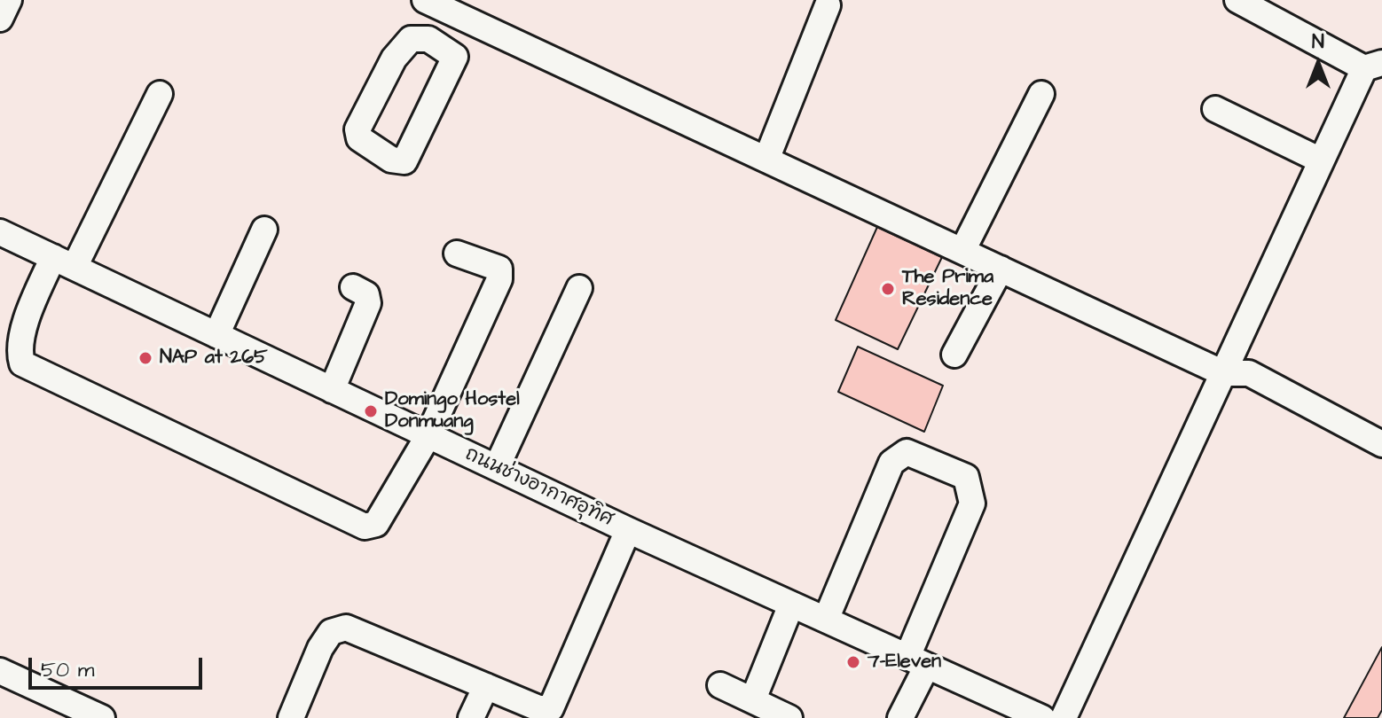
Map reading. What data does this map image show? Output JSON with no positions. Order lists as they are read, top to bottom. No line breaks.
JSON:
{"streets":{"street":["ถนนช่างอากาศอุทิศ"]},"places":["The Prima Residence","NAP at 265","Domingo Hostel Donmuang","7-Eleven"],"scale_bar":"50 m","north":"top"}
